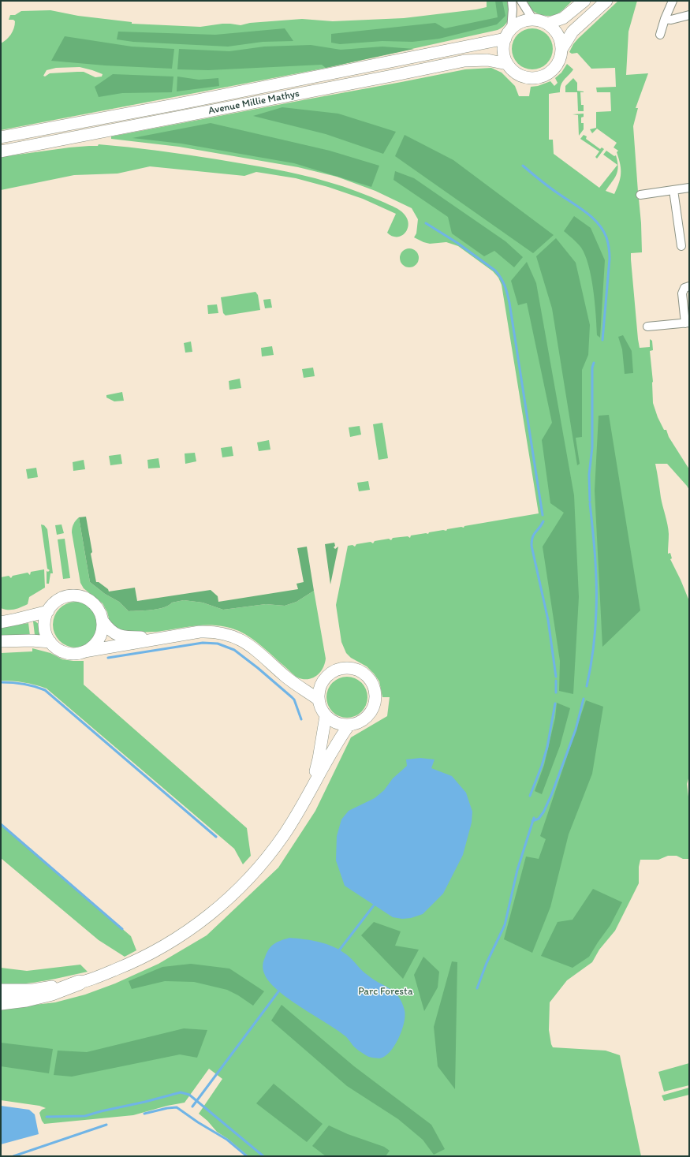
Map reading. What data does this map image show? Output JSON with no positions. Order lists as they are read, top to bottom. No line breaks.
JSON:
{"streets":{"street":["Avenue Millie Mathys"]},"parks":["Parc Foresta"]}
